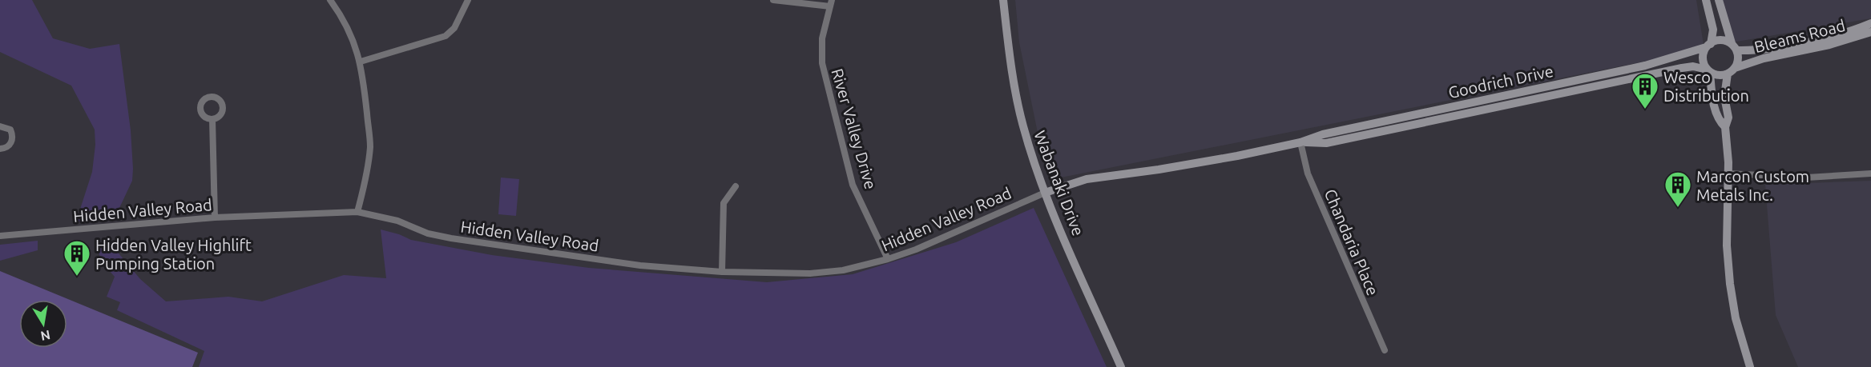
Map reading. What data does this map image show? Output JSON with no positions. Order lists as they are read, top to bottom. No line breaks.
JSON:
{"streets":{"street":["Bleams Road","Goodrich Drive","River Valley Drive","Wabanaki Drive","Hidden Valley Road","Chandaria Place"]},"crossings":[["Bleams Road","Goodrich Drive"],["Goodrich Drive","Wabanaki Drive"],["Goodrich Drive","Hidden Valley Road"],["Goodrich Drive","Chandaria Place"],["River Valley Drive","Hidden Valley Road"],["Wabanaki Drive","Hidden Valley Road"]],"places":{"building":["Wesco Distribution","Marcon Custom Metals Inc.","Hidden Valley Highlift Pumping Station"]},"north":"bottom"}
